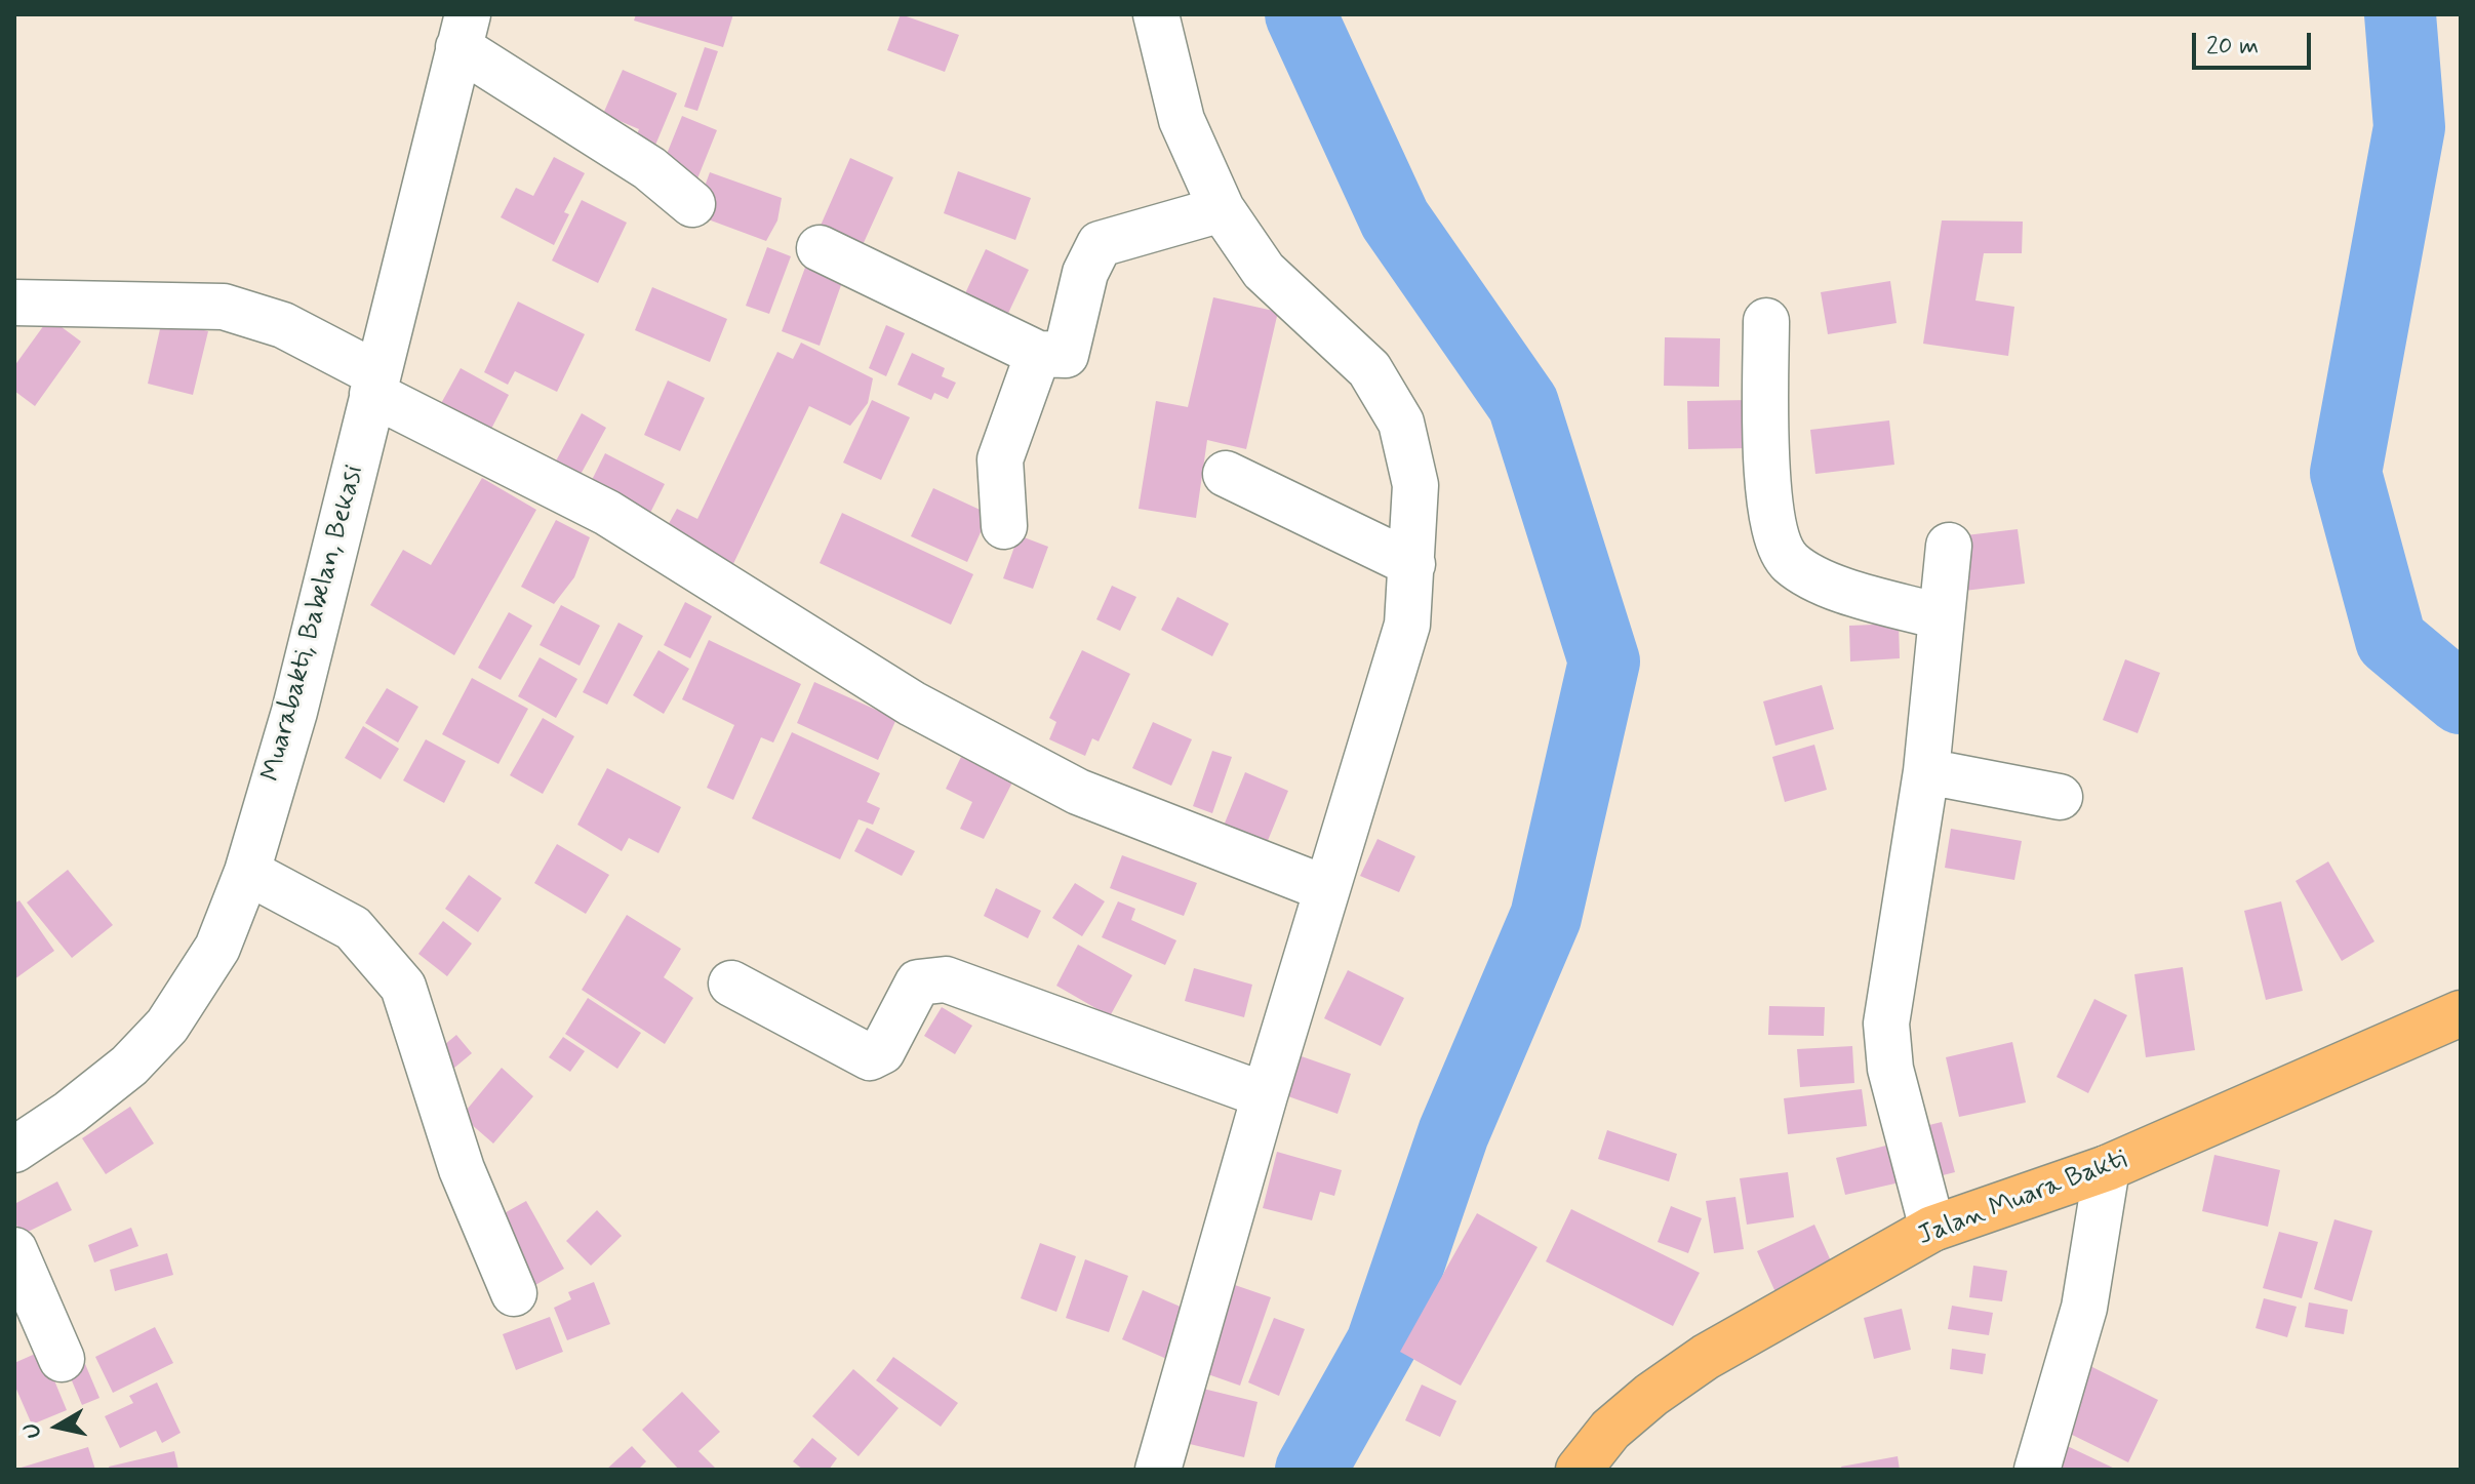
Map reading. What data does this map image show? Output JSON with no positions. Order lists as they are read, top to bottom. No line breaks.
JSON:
{"streets":{"main road":["Jalan Muara Bakti"],"street":["Muarabakti, Babelan, Bekasi"]},"scale_bar":"20 m","north":"left"}
